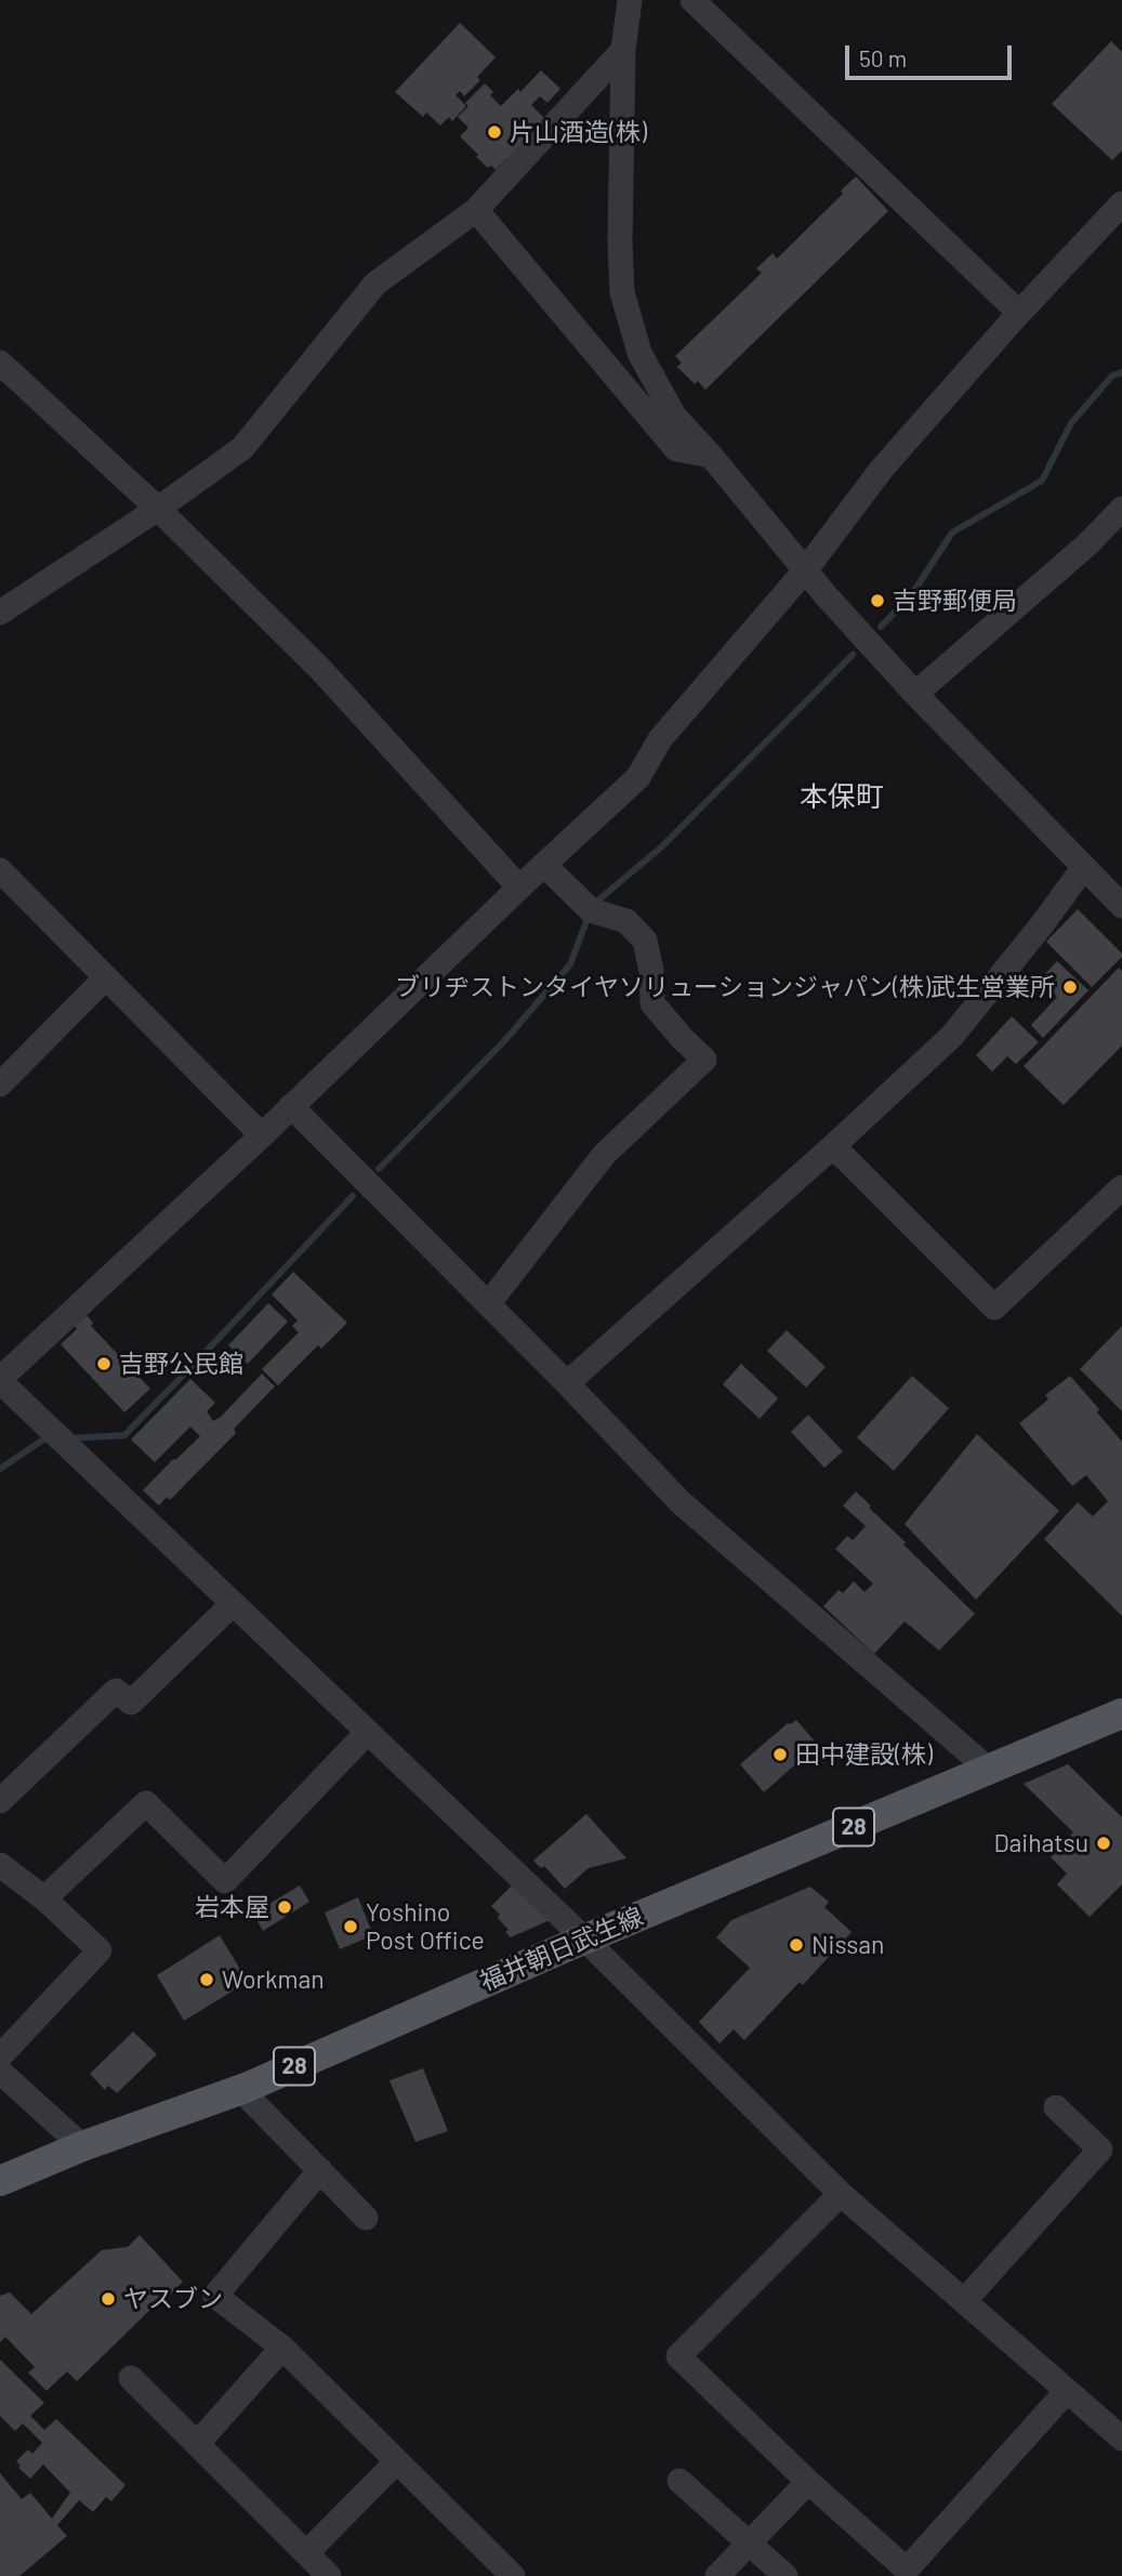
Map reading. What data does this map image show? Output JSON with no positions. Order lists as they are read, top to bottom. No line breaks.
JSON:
{"streets":{"main road":["28","福井朝日武生線"]},"districts":["本保町"],"places":["片山酒造(株)","吉野郵便局","ブリヂストンタイヤソリューションジャパン(株)武生営業所","吉野公民館","田中建設(株)","Daihatsu","岩本屋","Yoshino Post Office","Nissan","Workman","ヤスブン"],"scale_bar":"50 m"}
